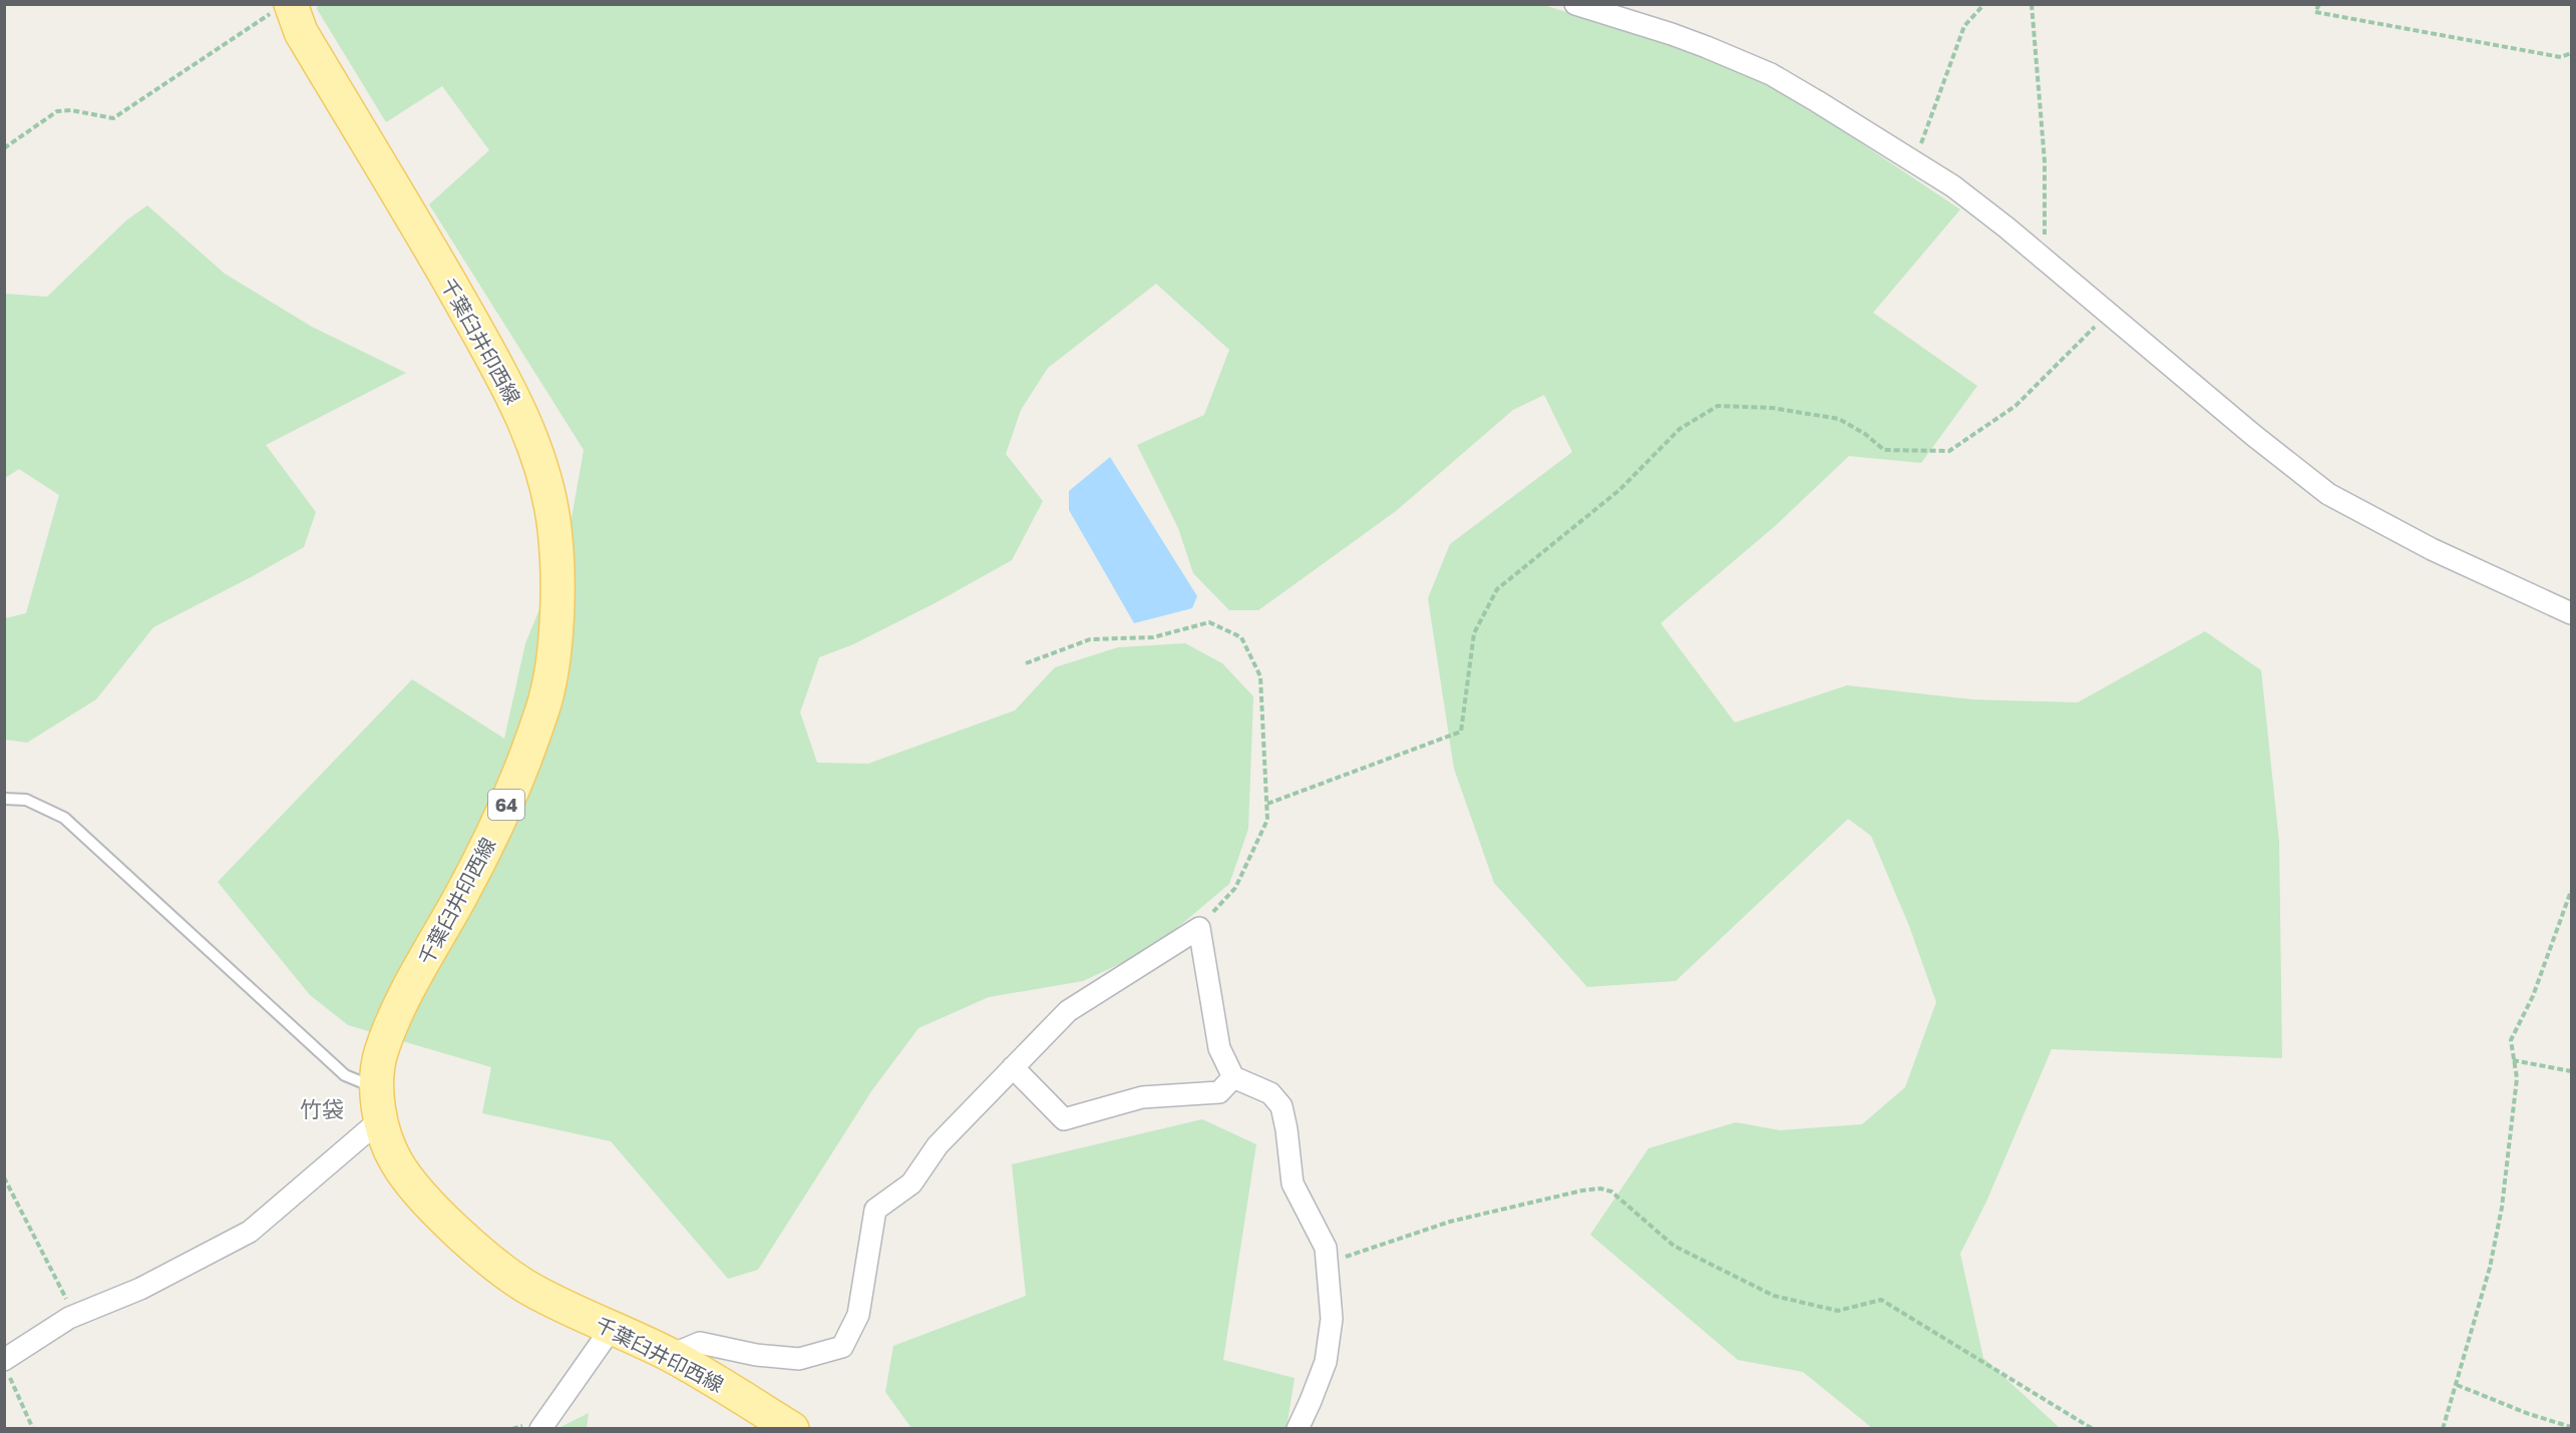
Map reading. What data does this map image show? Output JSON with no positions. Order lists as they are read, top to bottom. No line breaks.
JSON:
{"streets":{"main road":["千葉臼井印西線","64"]},"districts":["竹袋"]}
